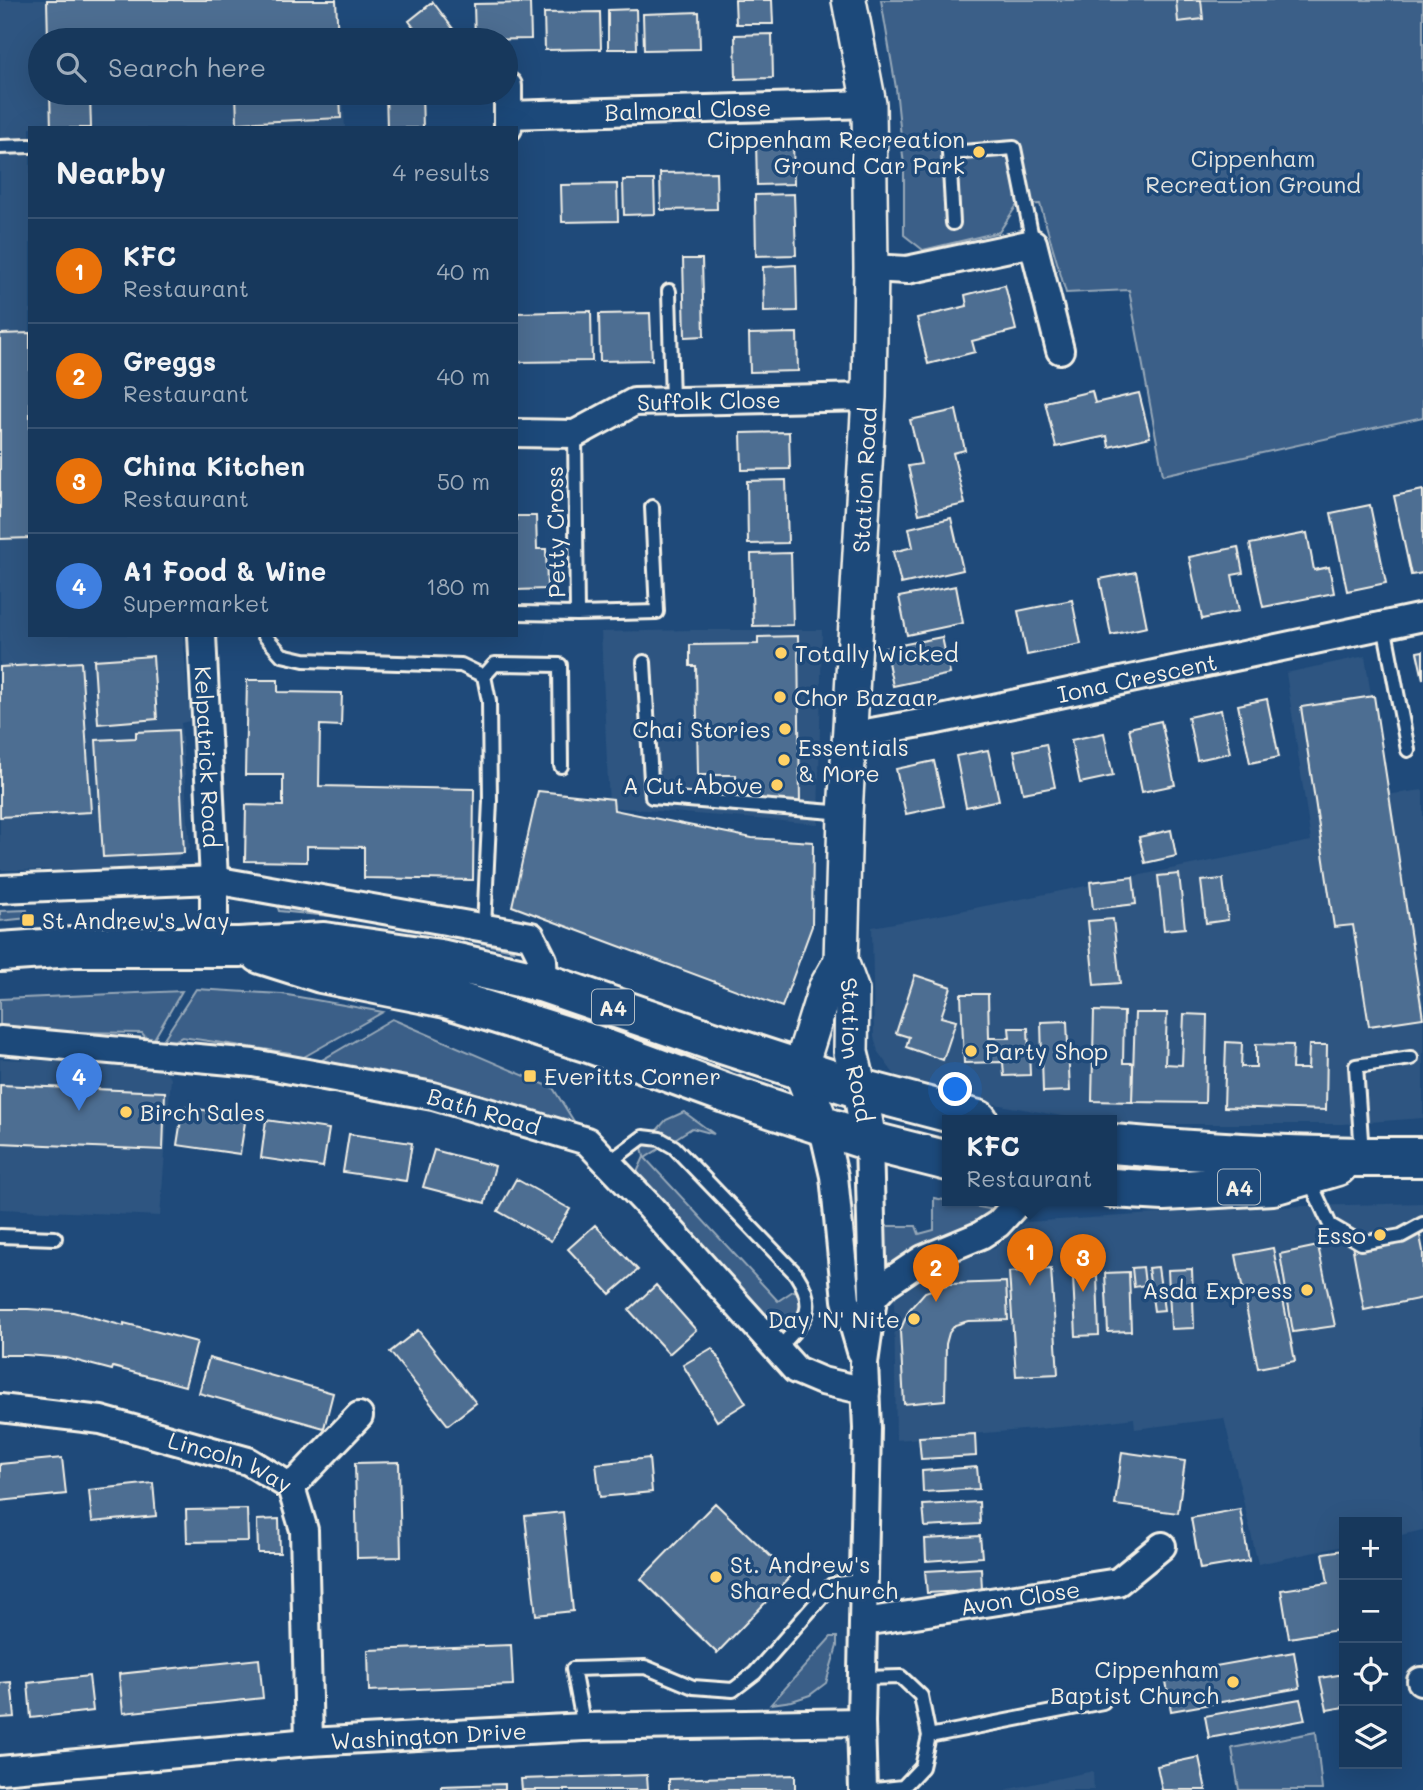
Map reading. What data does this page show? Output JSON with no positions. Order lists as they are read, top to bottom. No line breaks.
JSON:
{"streets":{"main road":["A4"],"street":["Balmoral Close","Suffolk Close","Station Road","Iona Crescent","Kelpatrick Road","Bath Road","Lincoln Way","Avon Close","Washington Drive"],"lane":["Petty Cross"]},"crossings":[["Balmoral Close","Station Road"],["Suffolk Close","Station Road"],["Suffolk Close","Petty Cross"],["Station Road","Iona Crescent"],["Station Road","A4"],["Kelpatrick Road","A4"],["Lincoln Way","Washington Drive"]],"parks":["Cippenham Recreation Ground"],"places":{"other":["Cippenham Recreation Ground Car Park","Totally Wicked","Chor Bazaar","Chai Stories","Essentials & More","A Cut Above","Party Shop","Birch Sales","Esso","Asda Express","Day 'N' Nite","St. Andrew's Shared Church","Cippenham Baptist Church"],"transit":["St Andrew's Way","Everitts Corner"]},"page":{"search":"Search here","heading":["Nearby","4 results"],"list":[{"mark":"1","name":"KFC","note":"Restaurant","value":"40 m"},{"mark":"2","name":"Greggs","note":"Restaurant","value":"40 m"},{"mark":"3","name":"China Kitchen","note":"Restaurant","value":"50 m"},{"mark":"4","name":"A1 Food & Wine","note":"Supermarket","value":"180 m"}],"pins":["4","1","3","2"],"popup":["KFC","Restaurant"],"map_buttons":["+","−"]}}
